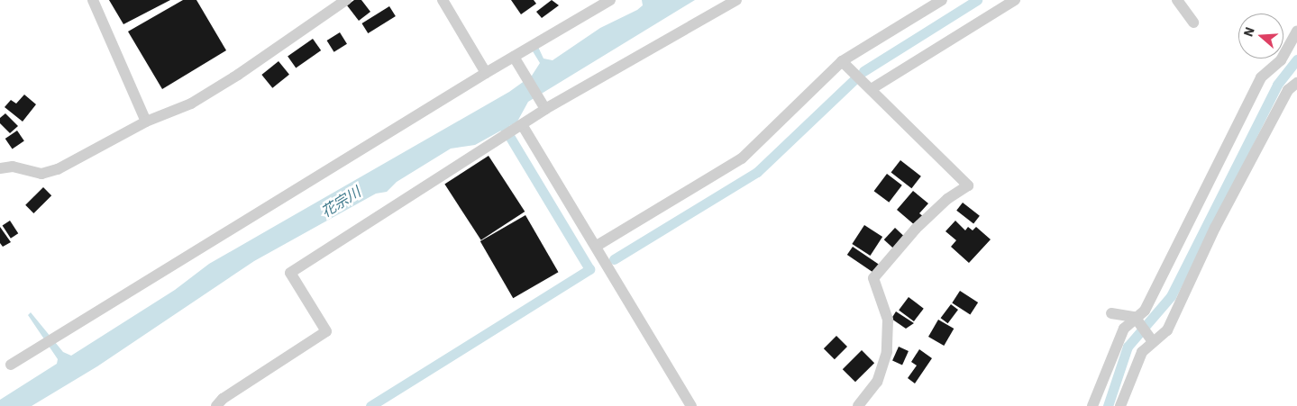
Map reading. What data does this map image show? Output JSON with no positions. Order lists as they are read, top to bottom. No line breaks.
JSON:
{"water":["花宗川"],"north":"left"}
